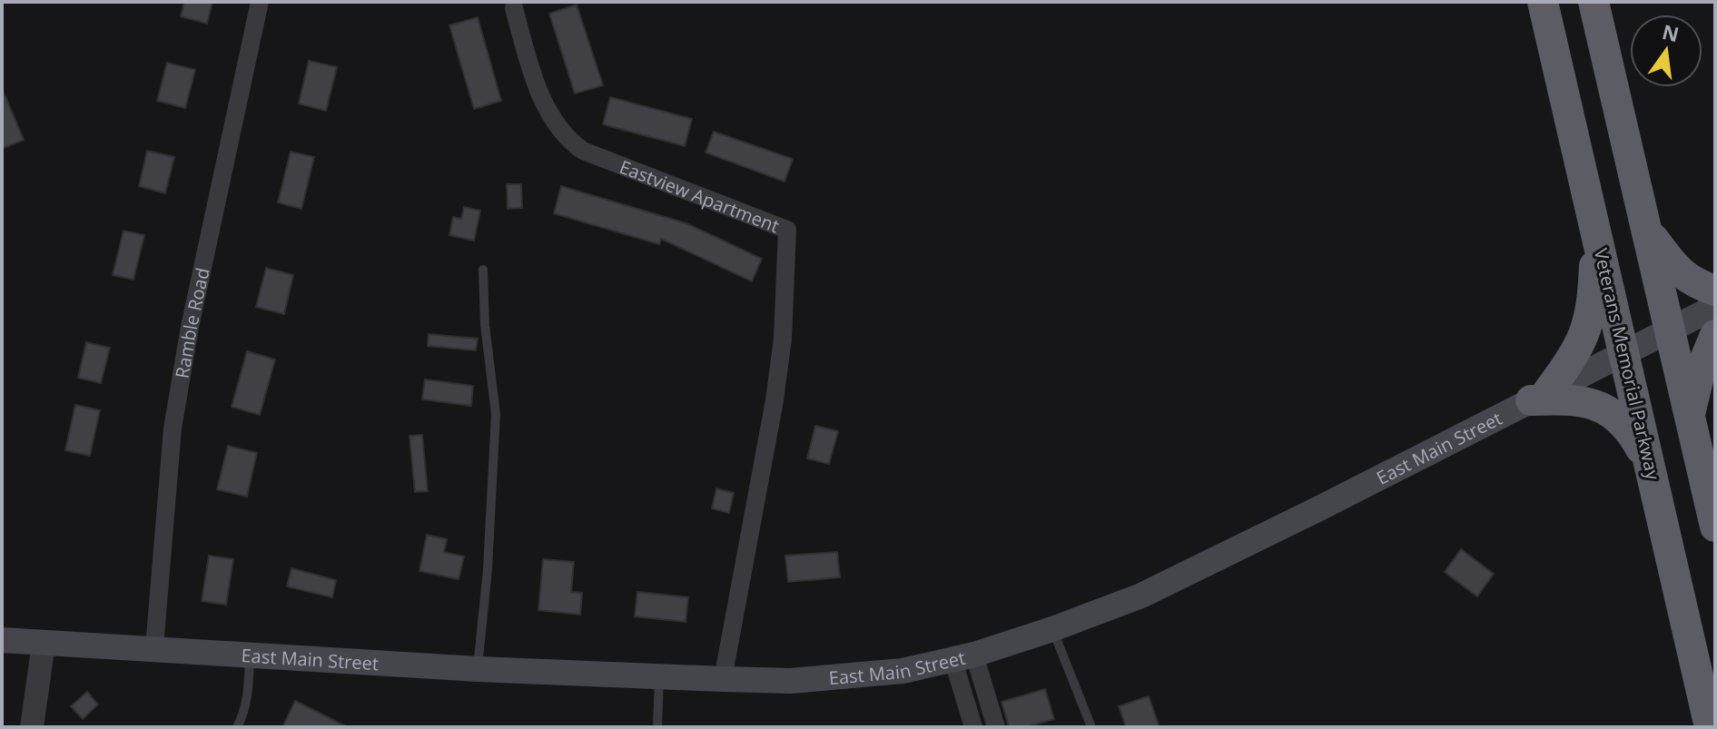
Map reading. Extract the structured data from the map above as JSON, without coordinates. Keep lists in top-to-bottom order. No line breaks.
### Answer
{"streets":{"highway":["Veterans Memorial Parkway"],"main road":["East Main Street"],"street":["Eastview Apartment","Ramble Road"]},"crossings":[["Eastview Apartment","East Main Street"],["Ramble Road","East Main Street"],["Veterans Memorial Parkway","East Main Street"]],"north":"top"}
